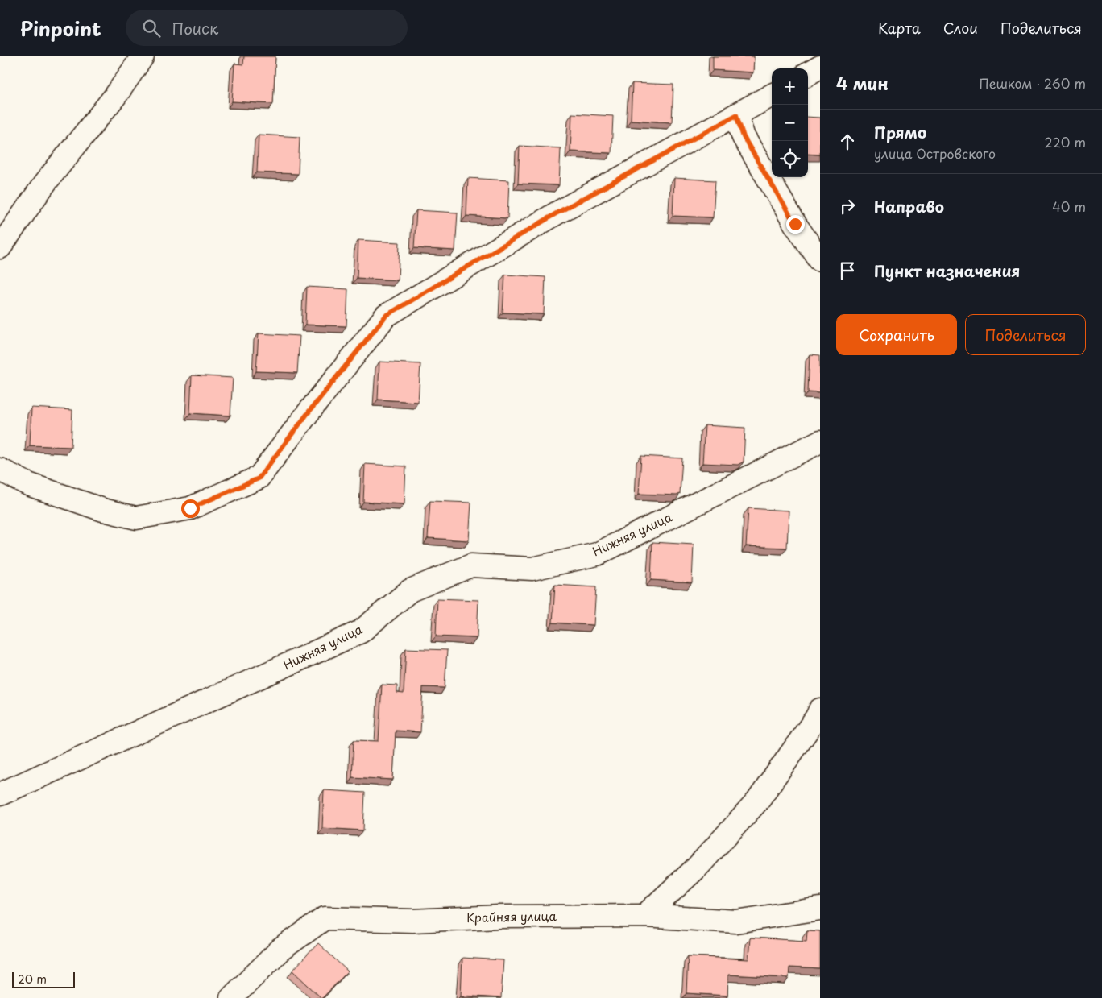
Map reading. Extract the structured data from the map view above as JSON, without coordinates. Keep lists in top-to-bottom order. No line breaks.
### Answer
{"streets":{"street":["Нижняя улица","Крайняя улица"]},"scale_bar":"20 m","page":{"header":"Pinpoint","search":"Поиск","nav":["Карта","Слои","Поделиться"],"heading":["4 мин","Пешком · 260 m"],"map_buttons":["+","−"],"list":[["Прямо","улица Островского","220 m"],["Направо","40 m"],"Пункт назначения"],"buttons":["Сохранить","Поделиться"],"scale":"20 m"}}
